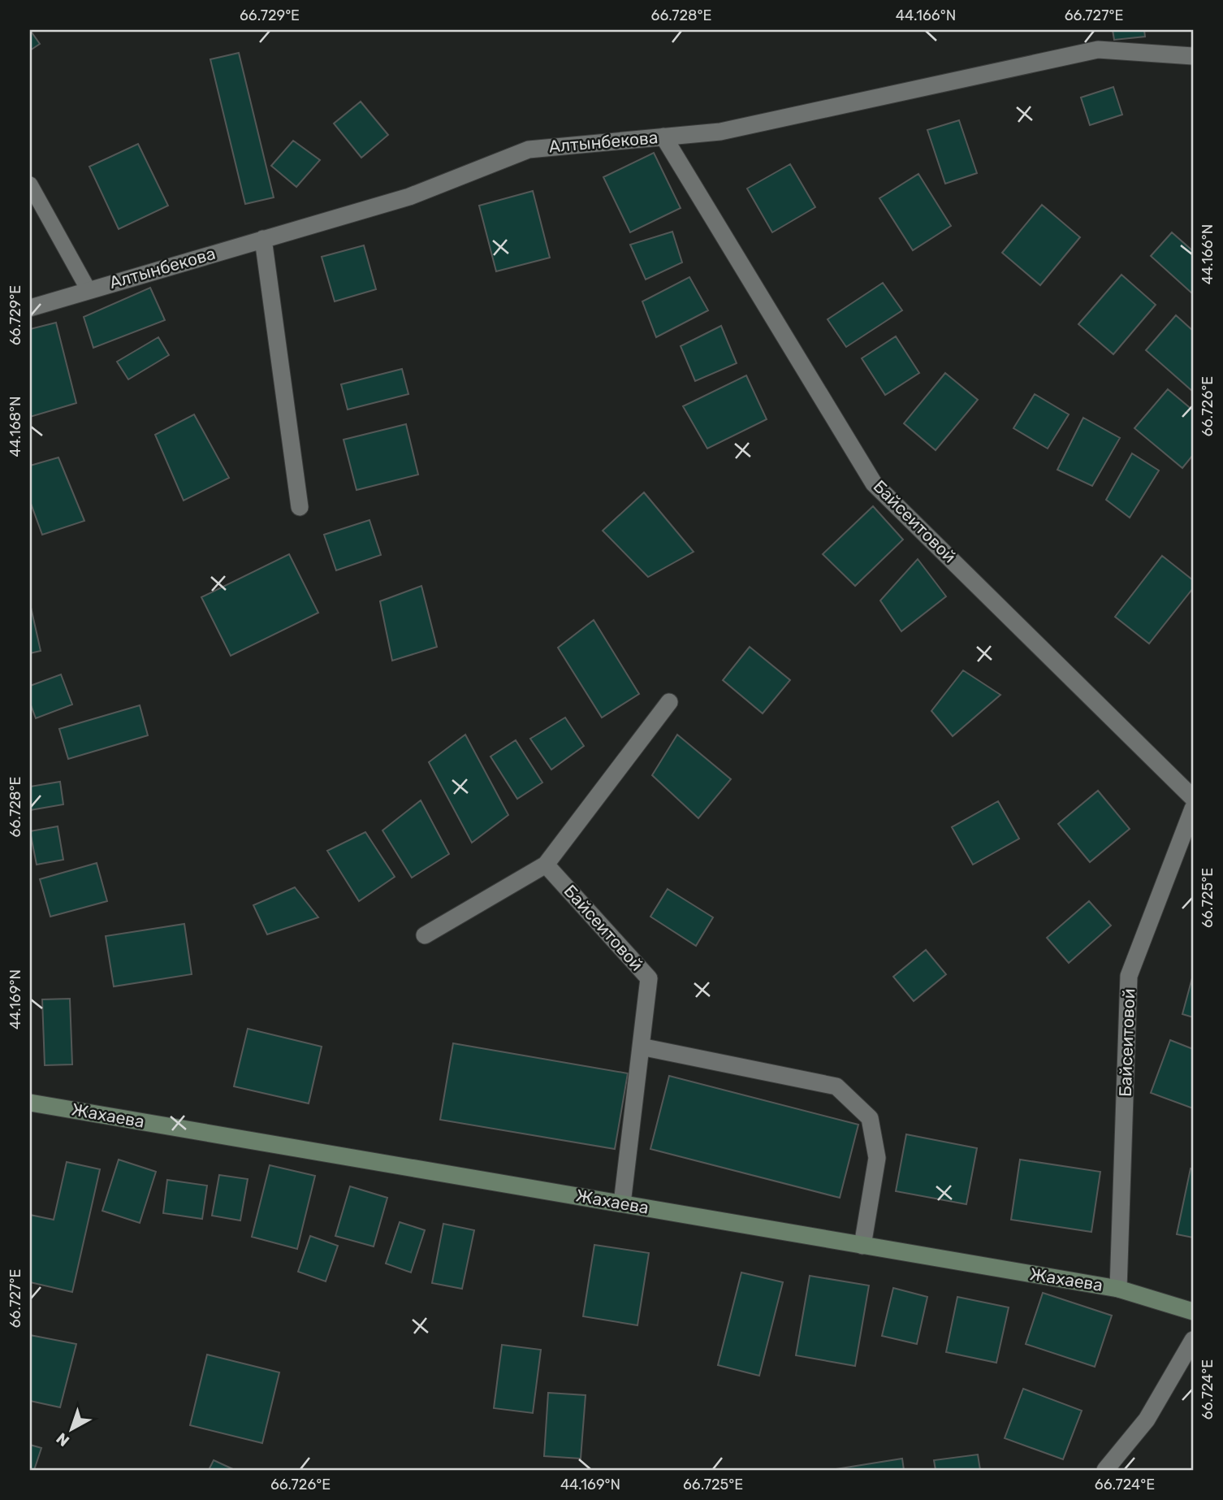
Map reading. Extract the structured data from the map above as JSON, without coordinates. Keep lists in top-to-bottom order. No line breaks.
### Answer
{"streets":{"street":["Алтынбекова","Байсеитовой","Жахаева"]},"crossings":[["Алтынбекова","Байсеитовой"],["Байсеитовой","Жахаева"]],"north":"bottom left","coordinates":["66.729°E","66.728°E","44.166°N","66.727°E","66.726°E","44.168°N","66.725°E","44.169°N","66.724°E"]}
